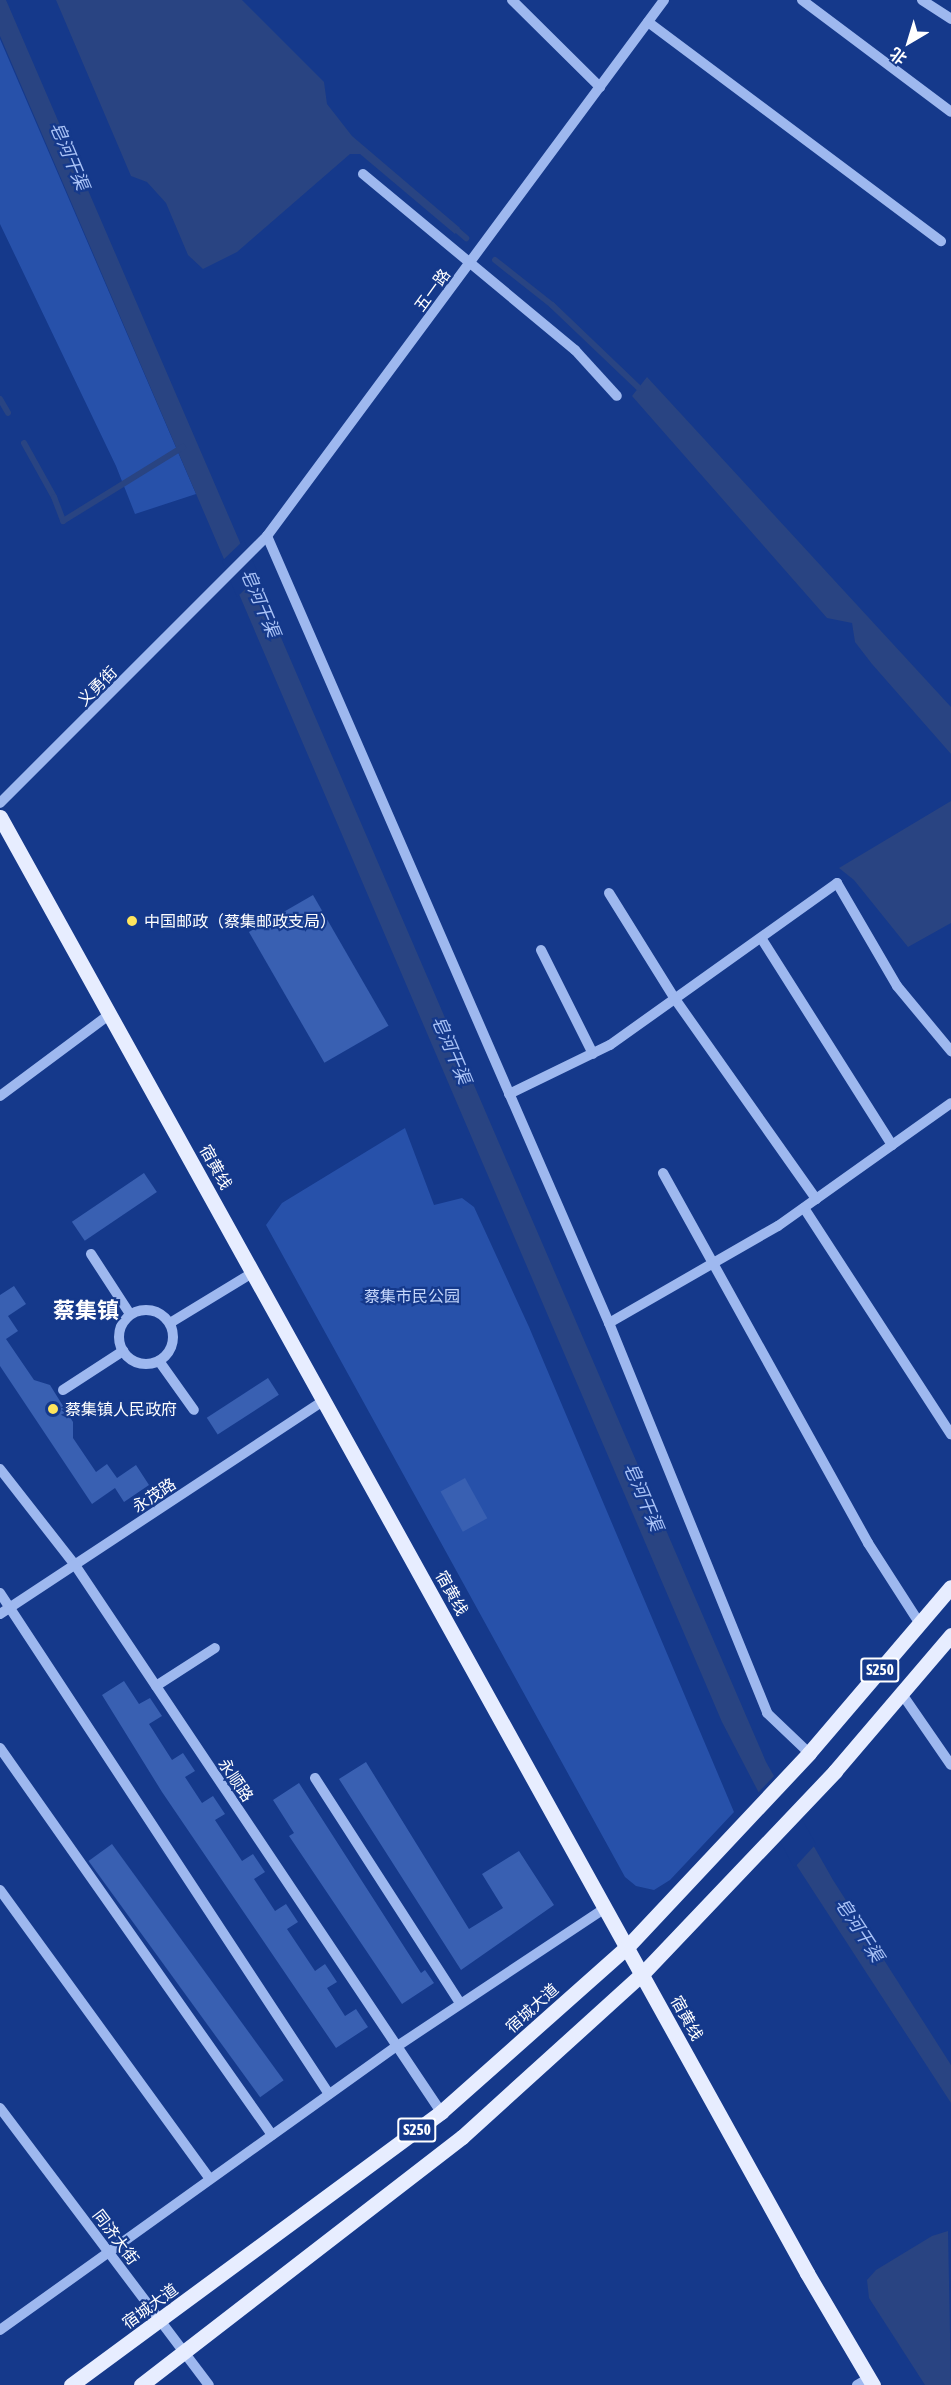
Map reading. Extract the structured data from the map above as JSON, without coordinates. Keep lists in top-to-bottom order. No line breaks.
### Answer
{"streets":{"main road":["宿黄线","S250","宿城大道"],"street":["五一路","义勇街","永茂路","永顺路","同济大街"]},"crossings":[["五一路","义勇街"],["宿黄线","永茂路"],["宿黄线","S250"],["宿黄线","宿城大道"],["永茂路","永顺路"],["S250","同济大街"],["永顺路","宿城大道"],["宿城大道","同济大街"]],"districts":["蔡集镇"],"water":["皂河干渠"],"parks":["蔡集市民公园"],"places":["中国邮政（蔡集邮政支局）","蔡集镇人民政府"],"north":"bottom left"}
